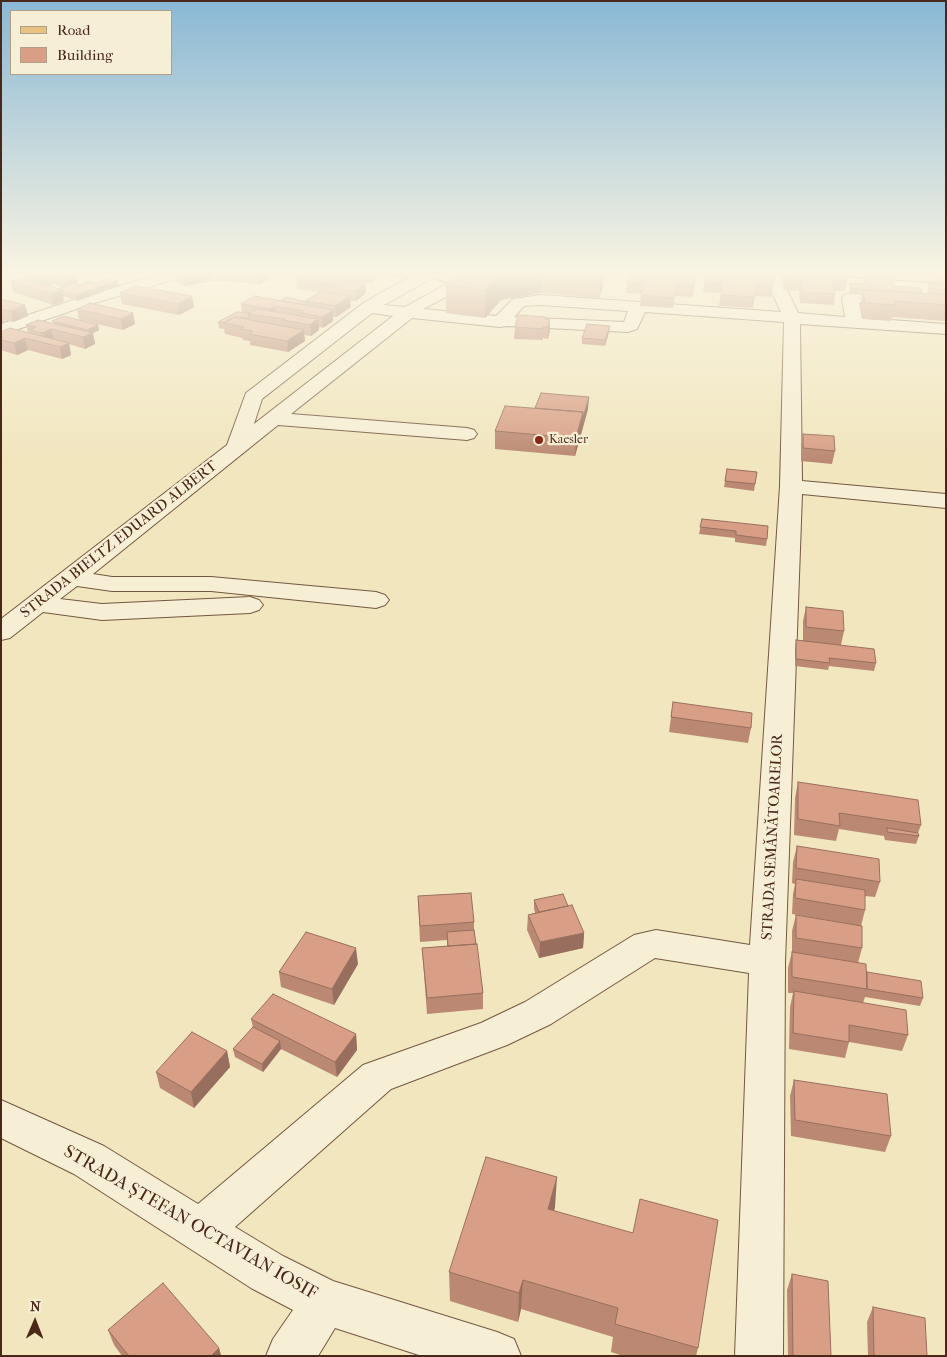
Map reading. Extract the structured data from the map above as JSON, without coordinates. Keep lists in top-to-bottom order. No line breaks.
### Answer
{"streets":{"street":["STRADA BIELTZ EDUARD ALBERT","STRADA SEMĂNĂTOARELOR","STRADA ȘTEFAN OCTAVIAN IOSIF"]},"places":["Kaesler"],"legend":["Road","Building"],"north":"top"}
